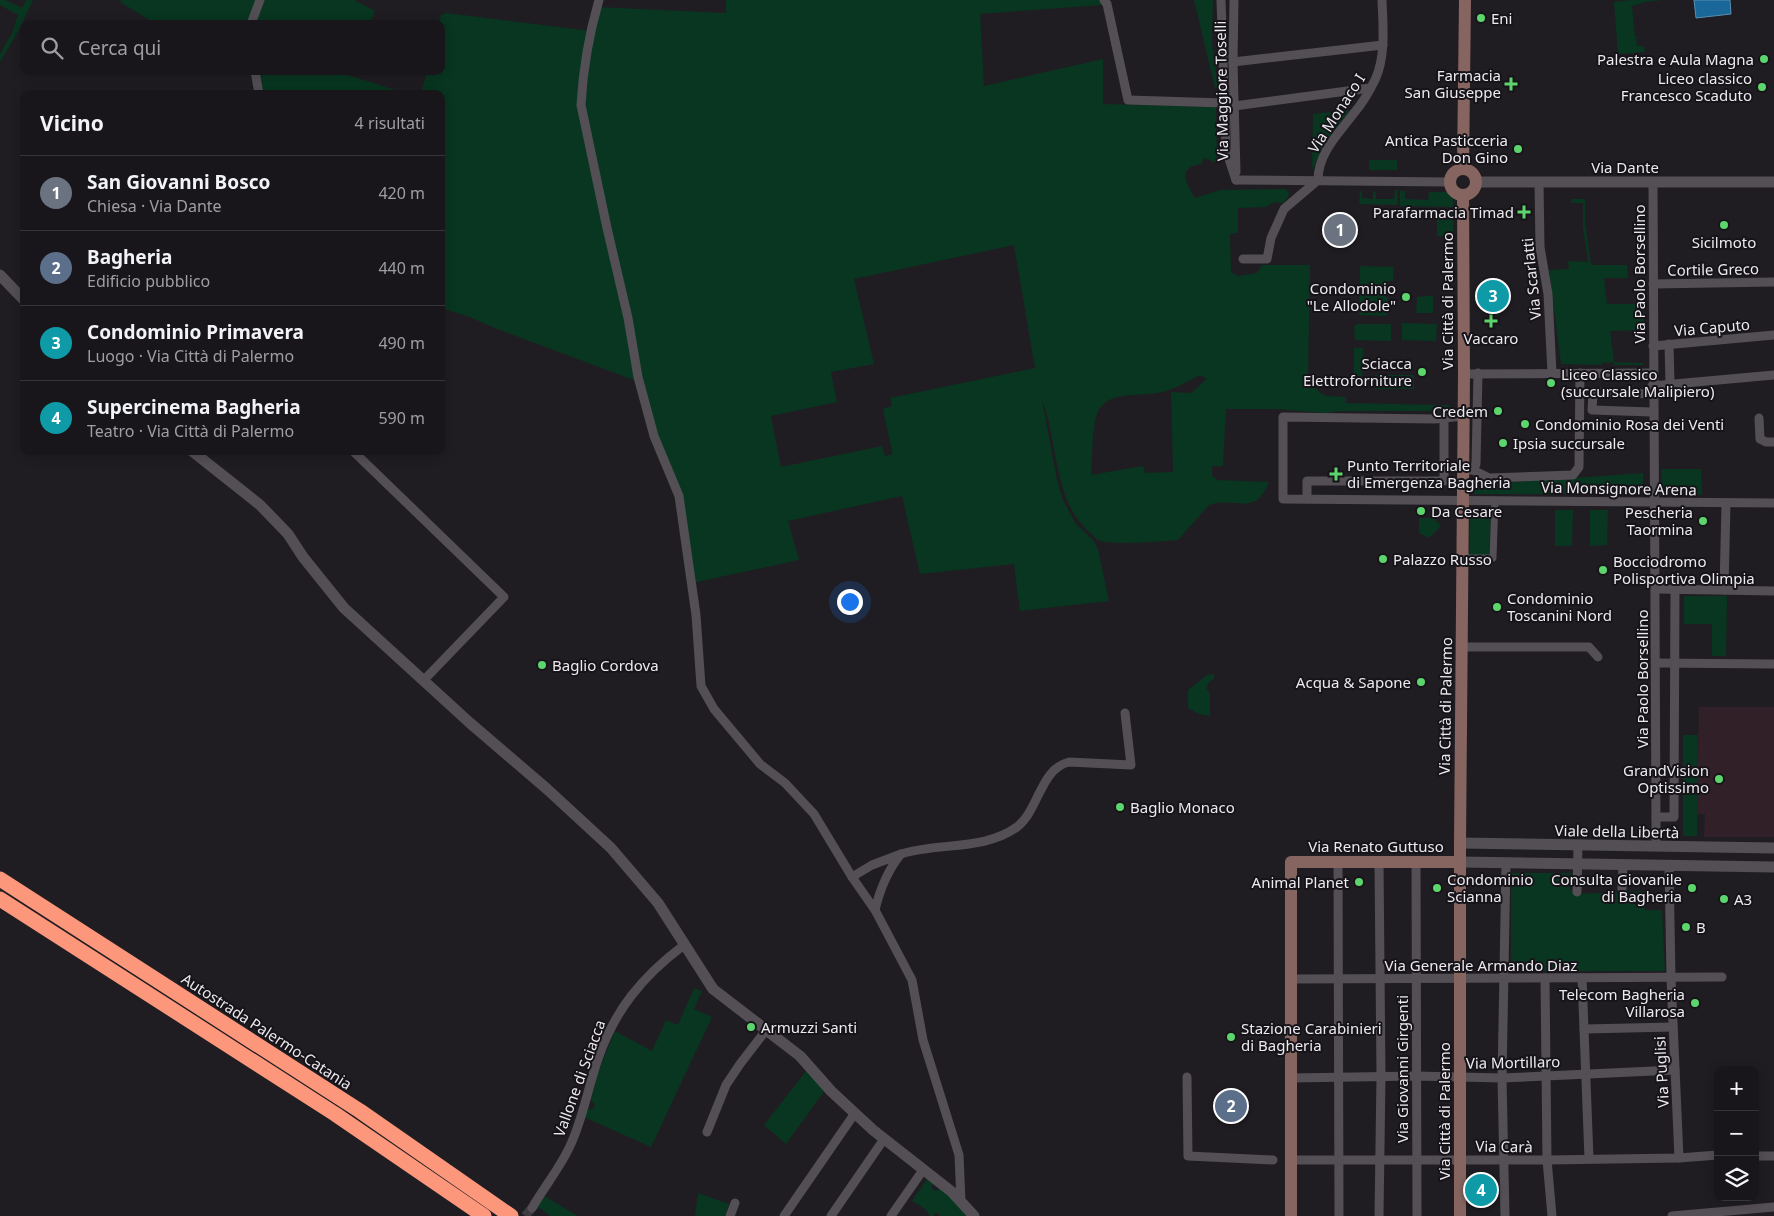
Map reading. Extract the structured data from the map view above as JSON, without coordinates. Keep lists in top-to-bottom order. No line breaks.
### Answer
{"streets":{"highway":["Autostrada Palermo-Catania"],"main road":["Via Città di Palermo","Via Renato Guttuso"],"street":["Via Maggiore Toselli","Via Monaco I","Via Dante","Cortile Greco","Via Paolo Borsellino","Via Scarlatti","Via Caputo","Via Monsignore Arena","Viale della Libertà","Via Generale Armando Diaz","Via Mortillaro","Via Giovanni Girgenti","Via Puglisi","Vallone di Sciacca","Via Carà"]},"crossings":[["Via Dante","Via Paolo Borsellino"],["Via Dante","Via Scarlatti"],["Via Dante","Via Città di Palermo"],["Cortile Greco","Via Paolo Borsellino"],["Via Paolo Borsellino","Via Caputo"],["Via Paolo Borsellino","Via Monsignore Arena"],["Via Paolo Borsellino","Viale della Libertà"],["Via Città di Palermo","Via Monsignore Arena"],["Via Città di Palermo","Viale della Libertà"],["Via Città di Palermo","Via Renato Guttuso"],["Via Città di Palermo","Via Generale Armando Diaz"],["Via Città di Palermo","Via Mortillaro"],["Via Città di Palermo","Via Carà"],["Via Renato Guttuso","Via Generale Armando Diaz"],["Via Renato Guttuso","Via Giovanni Girgenti"],["Via Generale Armando Diaz","Via Giovanni Girgenti"],["Via Generale Armando Diaz","Via Puglisi"],["Via Mortillaro","Via Giovanni Girgenti"],["Via Mortillaro","Via Puglisi"],["Via Giovanni Girgenti","Via Carà"],["Via Puglisi","Via Carà"]],"places":{"other":["Eni","Palestra e Aula Magna","Liceo classico Francesco Scaduto","Antica Pasticceria Don Gino","Sicilmoto","Condominio \"Le Allodole\"","Sciacca Elettroforniture","Liceo Classico (succursale Malipiero)","Credem","Condominio Rosa dei Venti","Ipsia succursale","Da Cesare","Pescheria Taormina","Palazzo Russo","Bocciodromo Polisportiva Olimpia","Condominio Toscanini Nord","Baglio Cordova","Acqua & Sapone","GrandVision Optissimo","Baglio Monaco","Animal Planet","Condominio Scianna","Consulta Giovanile di Bagheria","A3","B","Telecom Bagheria Villarosa","Armuzzi Santi","Stazione Carabinieri di Bagheria"],"health":["Farmacia San Giuseppe","Parafarmacia Timad","Vaccaro","Punto Territoriale di Emergenza Bagheria"]},"page":{"search":"Cerca qui","heading":["Vicino","4 risultati"],"list":[{"mark":"1","name":"San Giovanni Bosco","note":"Chiesa · Via Dante","value":"420 m"},{"mark":"2","name":"Bagheria","note":"Edificio pubblico","value":"440 m"},{"mark":"3","name":"Condominio Primavera","note":"Luogo · Via Città di Palermo","value":"490 m"},{"mark":"4","name":"Supercinema Bagheria","note":"Teatro · Via Città di Palermo","value":"590 m"}],"pins":["1","3","2","4"],"map_buttons":["+","−"]}}
